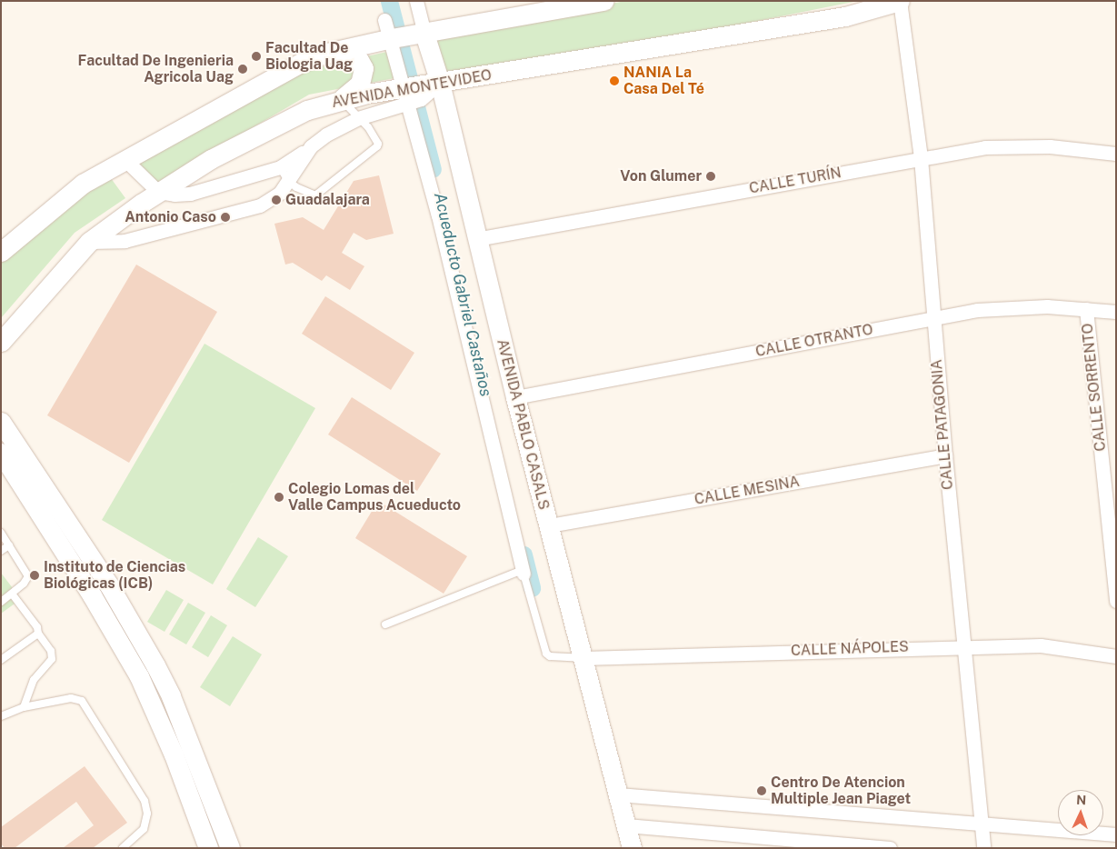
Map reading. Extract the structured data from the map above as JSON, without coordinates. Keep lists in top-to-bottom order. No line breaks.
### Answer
{"streets":{"street":["AVENIDA MONTEVIDEO","CALLE TURÍN","CALLE OTRANTO","CALLE SORRENTO","AVENIDA PABLO CASALS","CALLE PATAGONIA","CALLE MESINA","CALLE NÁPOLES"]},"crossings":[["AVENIDA MONTEVIDEO","AVENIDA PABLO CASALS"],["AVENIDA MONTEVIDEO","CALLE PATAGONIA"],["CALLE TURÍN","AVENIDA PABLO CASALS"],["CALLE TURÍN","CALLE PATAGONIA"],["CALLE OTRANTO","CALLE SORRENTO"],["CALLE OTRANTO","AVENIDA PABLO CASALS"],["CALLE OTRANTO","CALLE PATAGONIA"],["AVENIDA PABLO CASALS","CALLE MESINA"],["AVENIDA PABLO CASALS","CALLE NÁPOLES"],["CALLE PATAGONIA","CALLE MESINA"],["CALLE PATAGONIA","CALLE NÁPOLES"]],"water":["Acueducto Gabriel Castaños"],"places":["Facultad De Biologia Uag","Facultad De Ingenieria Agricola Uag","NANIA La Casa Del Té","Von Glumer","Guadalajara","Antonio Caso","Colegio Lomas del Valle Campus Acueducto","Instituto de Ciencias Biológicas (ICB)","Centro De Atencion Multiple Jean Piaget"],"north":"top"}
